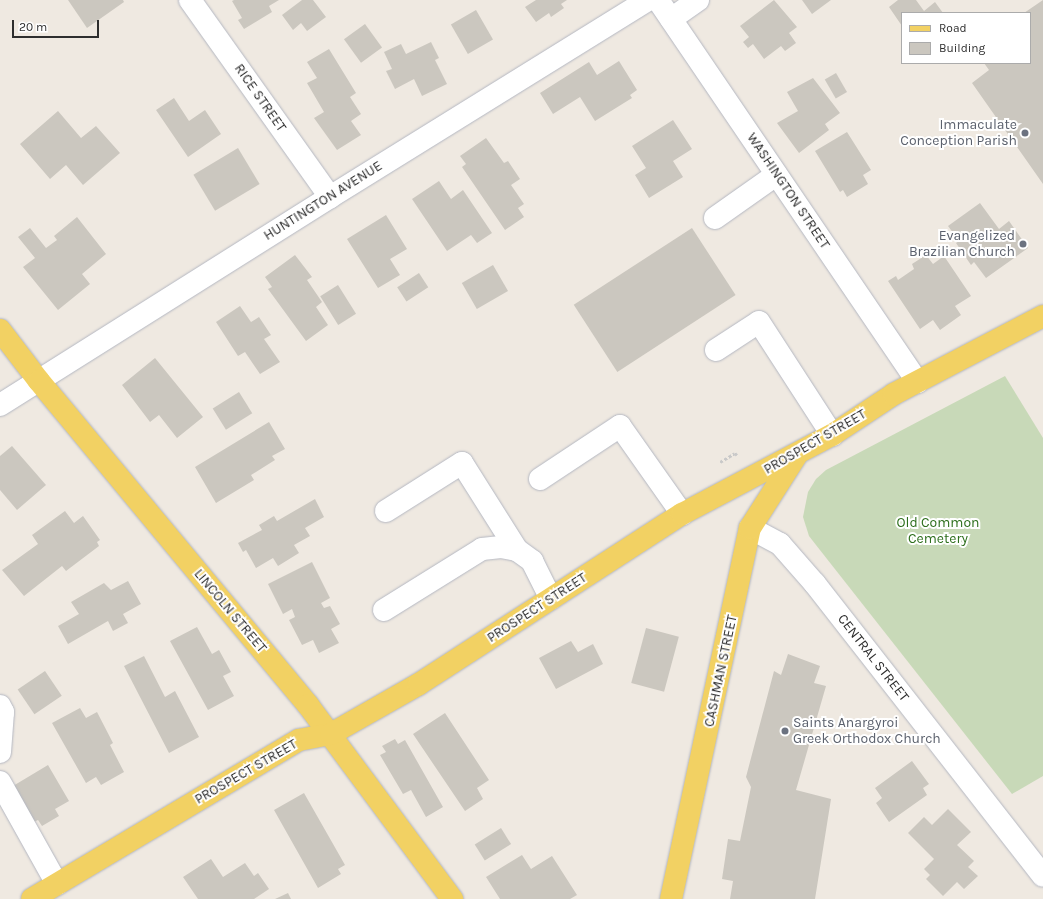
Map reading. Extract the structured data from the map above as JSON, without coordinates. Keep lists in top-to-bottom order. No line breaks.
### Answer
{"streets":{"main road":["PROSPECT STREET","LINCOLN STREET","CASHMAN STREET"],"street":["RICE STREET","WASHINGTON STREET","HUNTINGTON AVENUE","CENTRAL STREET"]},"crossings":[["RICE STREET","HUNTINGTON AVENUE"],["WASHINGTON STREET","PROSPECT STREET"],["HUNTINGTON AVENUE","LINCOLN STREET"],["PROSPECT STREET","LINCOLN STREET"],["PROSPECT STREET","CASHMAN STREET"],["CENTRAL STREET","CASHMAN STREET"]],"parks":["Old Common Cemetery"],"places":["Immaculate Conception Parish","Evangelized Brazilian Church","Saints Anargyroi Greek Orthodox Church"],"legend":["Road","Building"],"scale_bar":"20 m"}
